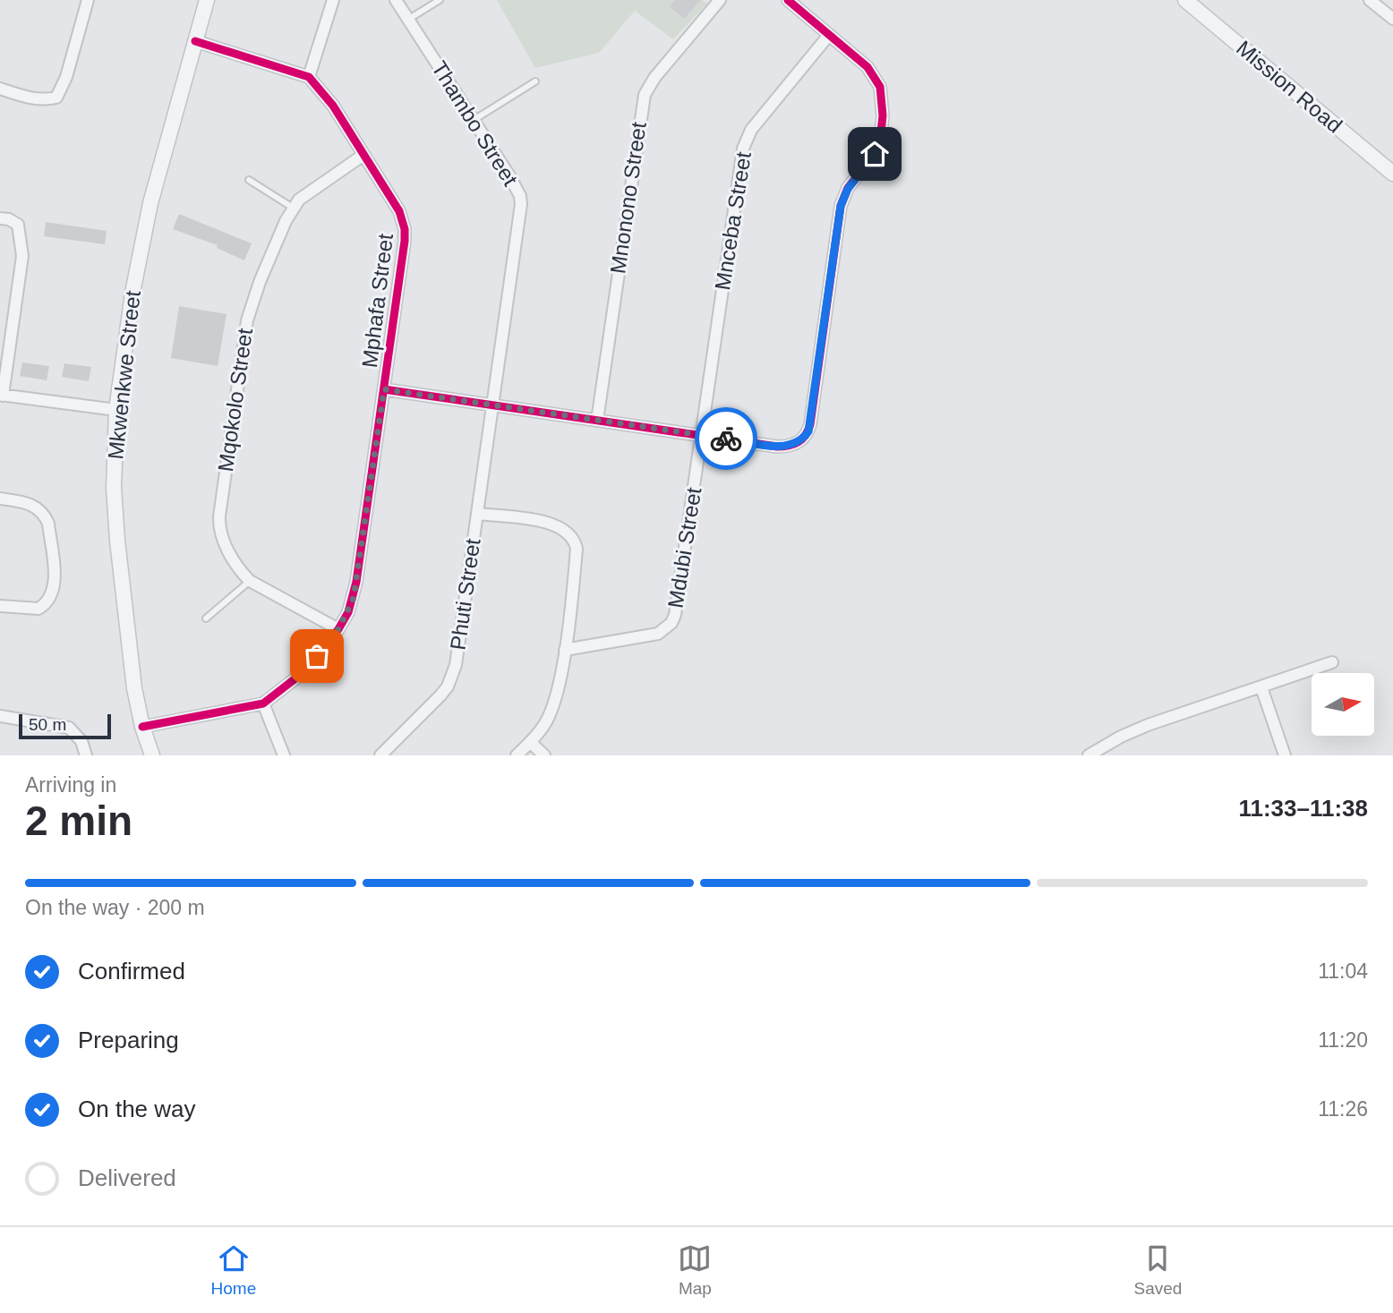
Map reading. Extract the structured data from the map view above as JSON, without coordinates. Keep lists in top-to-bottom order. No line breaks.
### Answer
{"streets":{"street":["Mission Road","Thambo Street","Mnonono Street","Mnceba Street","Mphafa Street","Mkwenkwe Street","Mqokolo Street","Mdubi Street","Phuti Street"]},"crossings":[["Thambo Street","Phuti Street"],["Mnceba Street","Mdubi Street"],["Mphafa Street","Mkwenkwe Street"],["Mphafa Street","Mqokolo Street"]],"scale_bar":"50 m","north":"right","page":{"scale":"50 m","heading":["2 min","Arriving in","11:33–11:38"],"bar":"On the way · 200 m","list":[["Confirmed","11:04"],["Preparing","11:20"],["On the way","11:26"],"Delivered"],"tabs":["Home","Map","Saved"]}}
